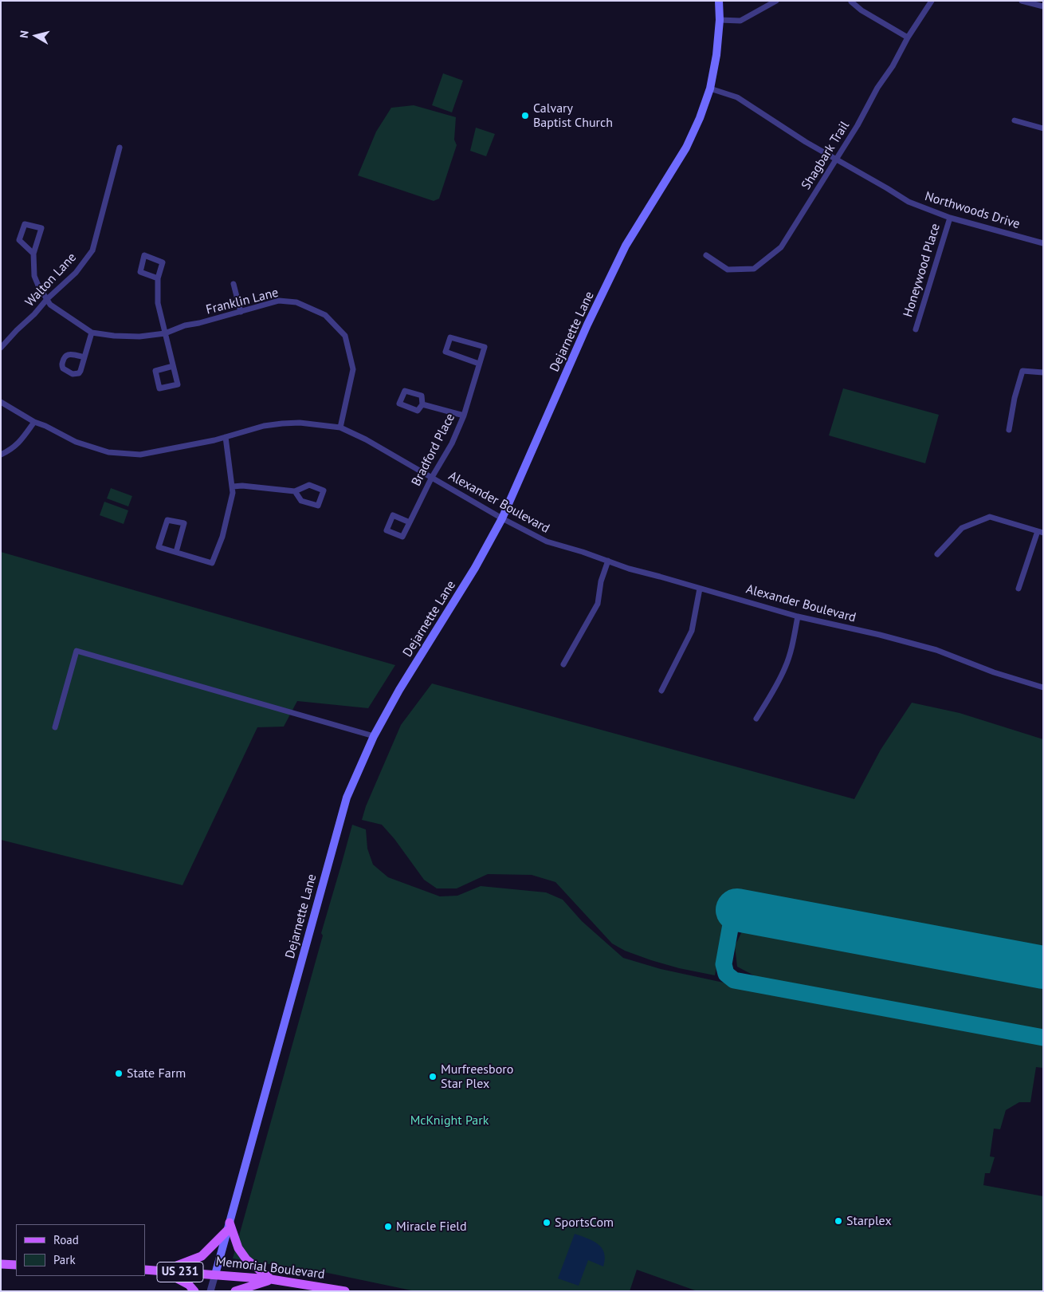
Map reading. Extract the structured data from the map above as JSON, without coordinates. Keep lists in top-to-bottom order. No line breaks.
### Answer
{"streets":{"main road":["Dejarnette Lane","Memorial Boulevard","US 231"],"street":["Shagbark Trail","Northwoods Drive","Honeywood Place","Walton Lane","Franklin Lane","Bradford Place","Alexander Boulevard"]},"crossings":[["Shagbark Trail","Northwoods Drive"],["Northwoods Drive","Honeywood Place"],["Northwoods Drive","Dejarnette Lane"],["Walton Lane","Franklin Lane"],["Franklin Lane","Alexander Boulevard"],["Dejarnette Lane","Alexander Boulevard"],["Dejarnette Lane","Memorial Boulevard"],["Bradford Place","Alexander Boulevard"]],"parks":["McKnight Park"],"places":["Calvary Baptist Church","State Farm","Murfreesboro Star Plex","Starplex","SportsCom","Miracle Field"],"legend":["Road","Park"],"north":"left"}
